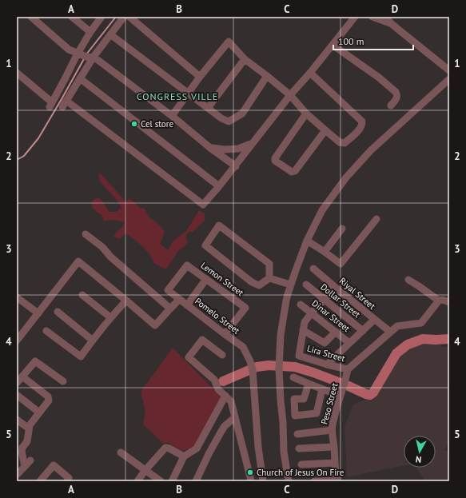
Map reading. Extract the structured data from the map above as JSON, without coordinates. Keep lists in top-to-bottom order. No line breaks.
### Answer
{"streets":{"street":["Lemon Street","Riyal Street","Dollar Street","Pomelo Street","Dinar Street","Lira Street","Peso Street"]},"crossings":[["Lemon Street","Pomelo Street"],["Lira Street","Peso Street"]],"districts":["CONGRESS VILLE"],"places":["Cel store","Church of Jesus On Fire"],"scale_bar":"100 m","north":"bottom","grid":{"columns":["A","B","C","D"],"rows":["1","2","3","4","5"]}}
